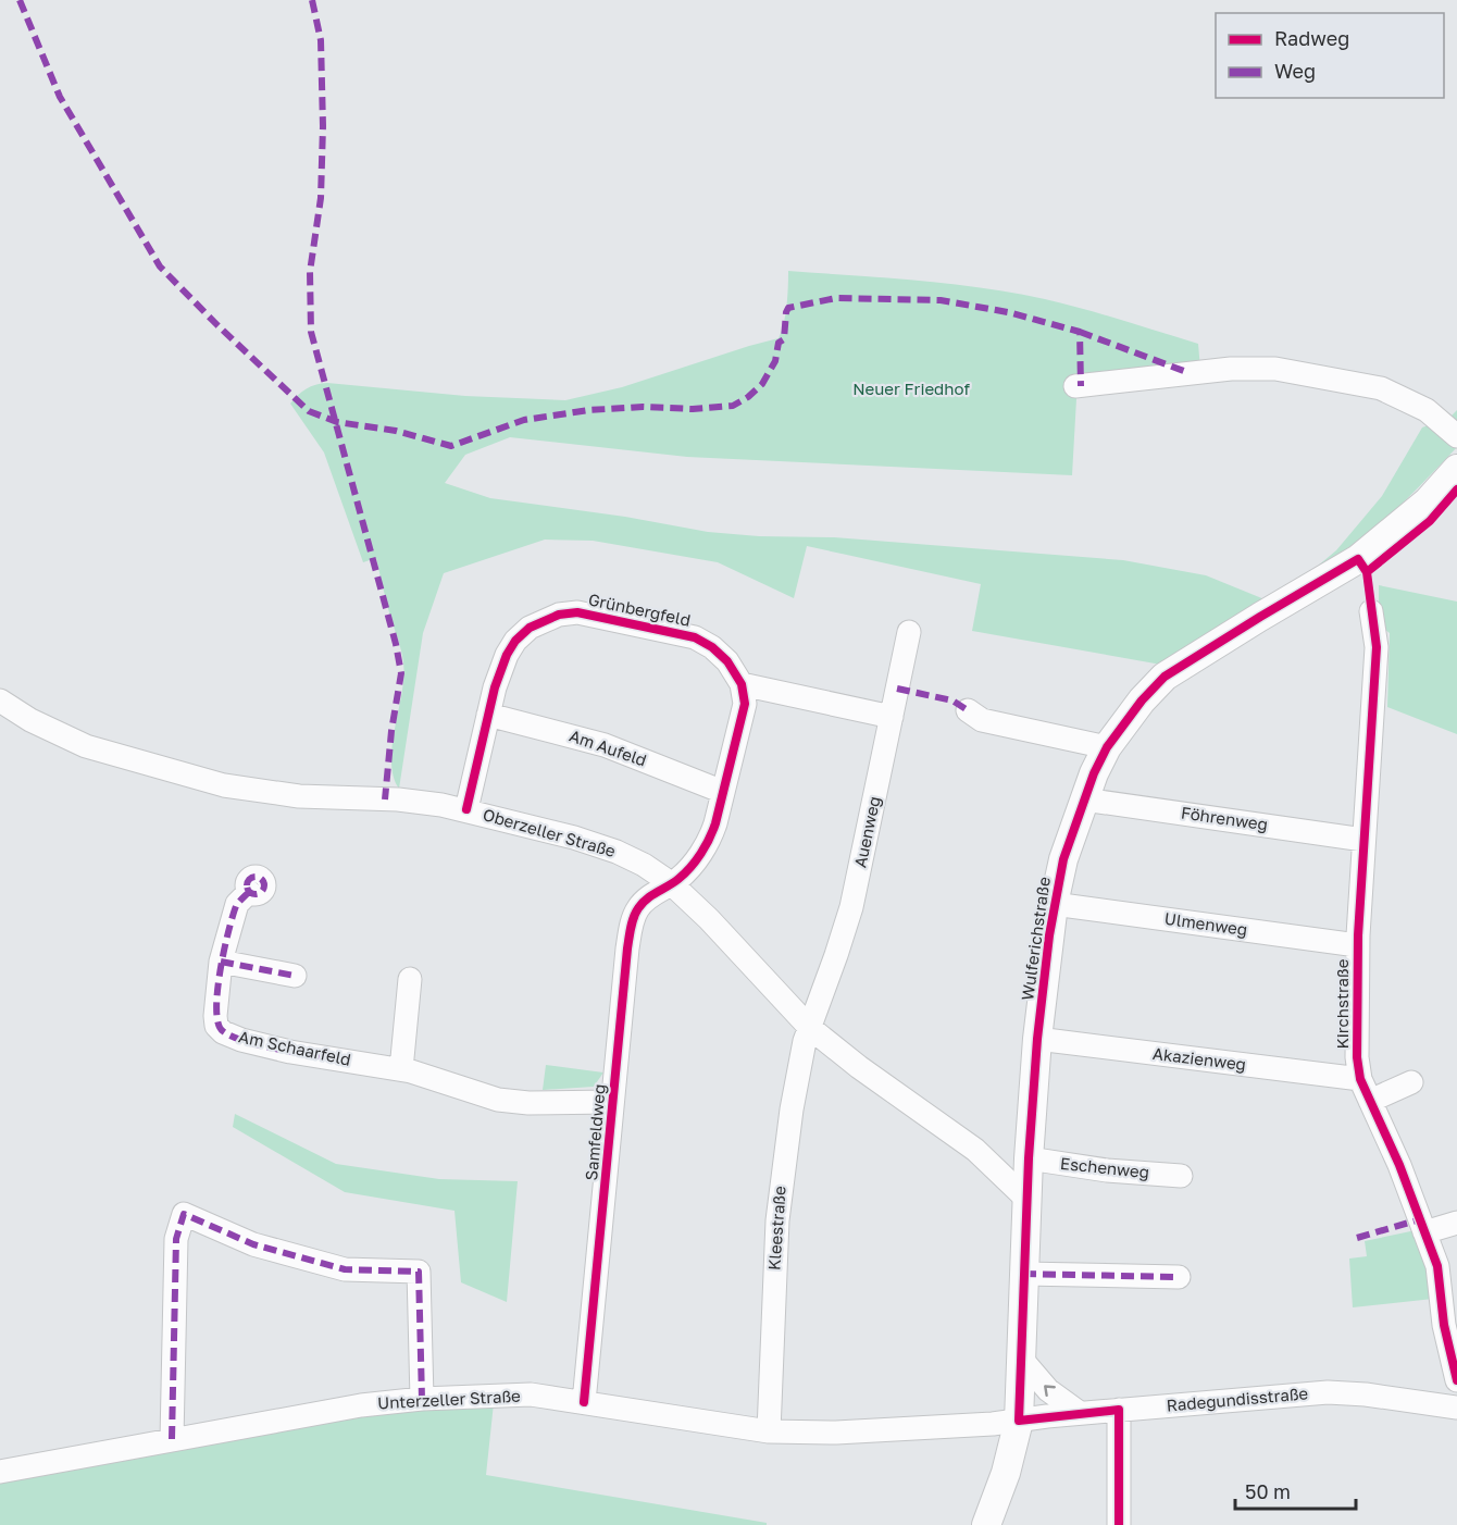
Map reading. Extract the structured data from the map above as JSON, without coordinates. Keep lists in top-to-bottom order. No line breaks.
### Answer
{"streets":{"main road":["Wulferichstraße"],"street":["Grünbergfeld","Am Aufeld","Föhrenweg","Auenweg","Oberzeller Straße","Ulmenweg","Kirchstraße","Am Schaarfeld","Akazienweg","Samfeldweg","Eschenweg","Kleestraße","Unterzeller Straße","Radegundisstraße"]},"crossings":[["Grünbergfeld","Am Aufeld"],["Grünbergfeld","Oberzeller Straße"],["Föhrenweg","Wulferichstraße"],["Föhrenweg","Kirchstraße"],["Auenweg","Oberzeller Straße"],["Auenweg","Kleestraße"],["Oberzeller Straße","Wulferichstraße"],["Oberzeller Straße","Samfeldweg"],["Oberzeller Straße","Kleestraße"],["Ulmenweg","Wulferichstraße"],["Ulmenweg","Kirchstraße"],["Wulferichstraße","Akazienweg"],["Wulferichstraße","Eschenweg"],["Wulferichstraße","Unterzeller Straße"],["Wulferichstraße","Radegundisstraße"],["Kirchstraße","Akazienweg"],["Am Schaarfeld","Samfeldweg"],["Samfeldweg","Unterzeller Straße"],["Kleestraße","Unterzeller Straße"],["Unterzeller Straße","Radegundisstraße"]],"parks":["Neuer Friedhof"],"legend":["Radweg","Weg"],"scale_bar":"50 m"}
